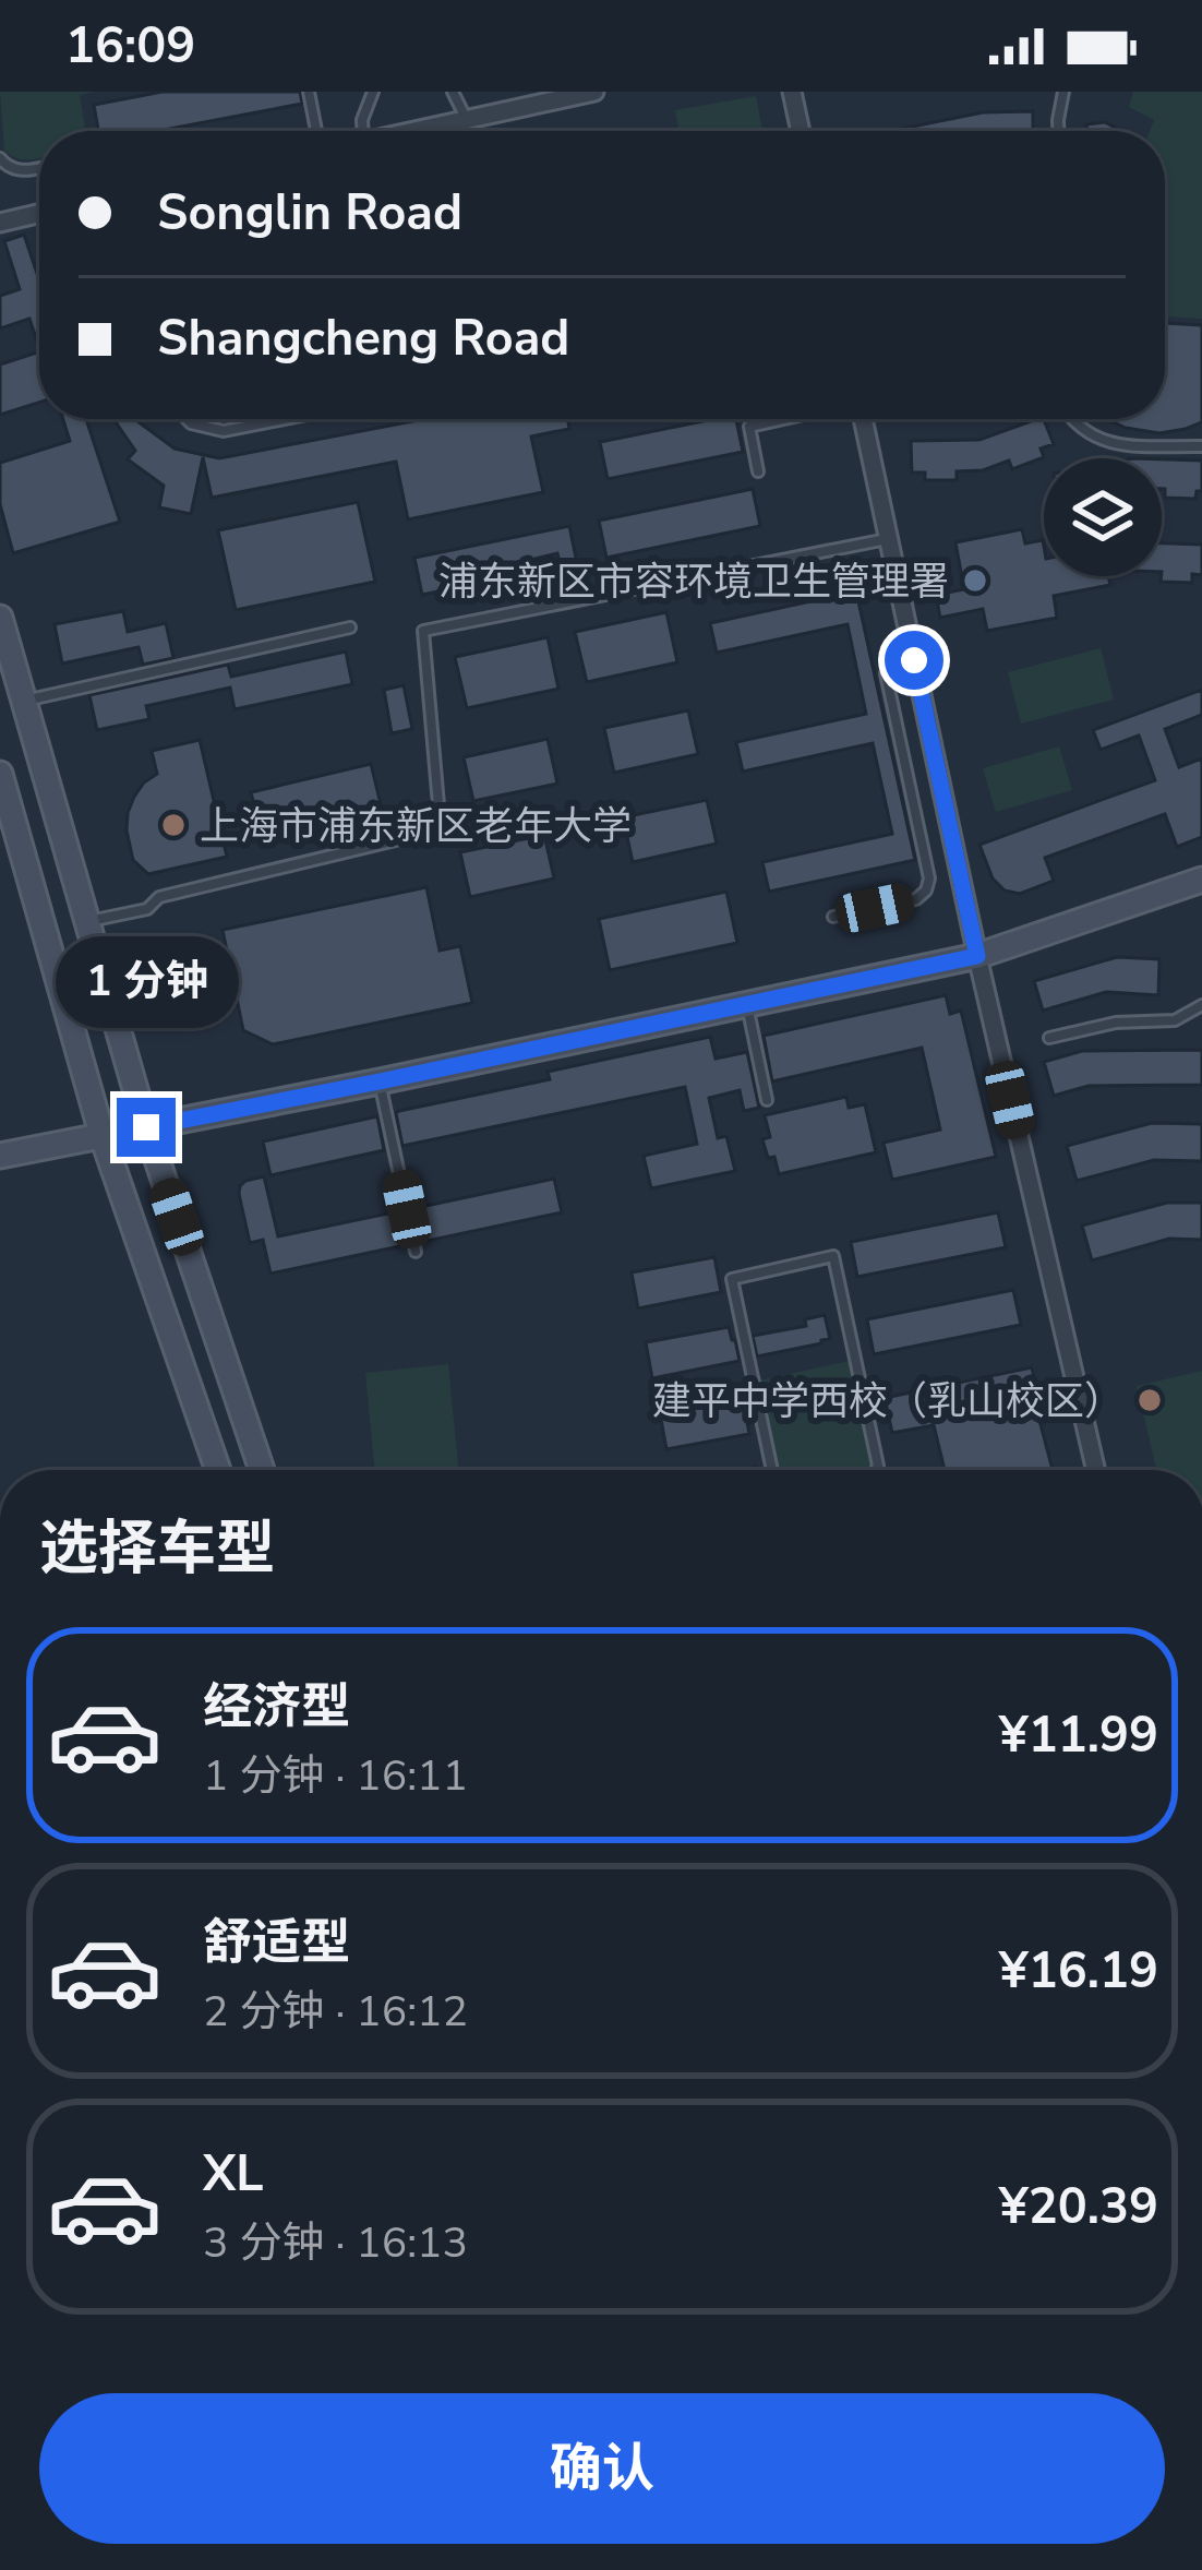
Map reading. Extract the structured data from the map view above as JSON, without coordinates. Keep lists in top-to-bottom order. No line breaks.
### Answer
{"places":["浦东新区市容环境卫生管理署","上海市浦东新区老年大学","建平中学西校（乳山校区）"],"page":{"status":"16:09","banner":["Songlin Road","Shangcheng Road"],"bubble":"1 分钟","heading":"选择车型","list":[{"name":"经济型","note":"1 分钟 · 16:11","value":"¥11.99"},{"name":"舒适型","note":"2 分钟 · 16:12","value":"¥16.19"},{"name":"XL","note":"3 分钟 · 16:13","value":"¥20.39"}],"buttons":"确认"}}
